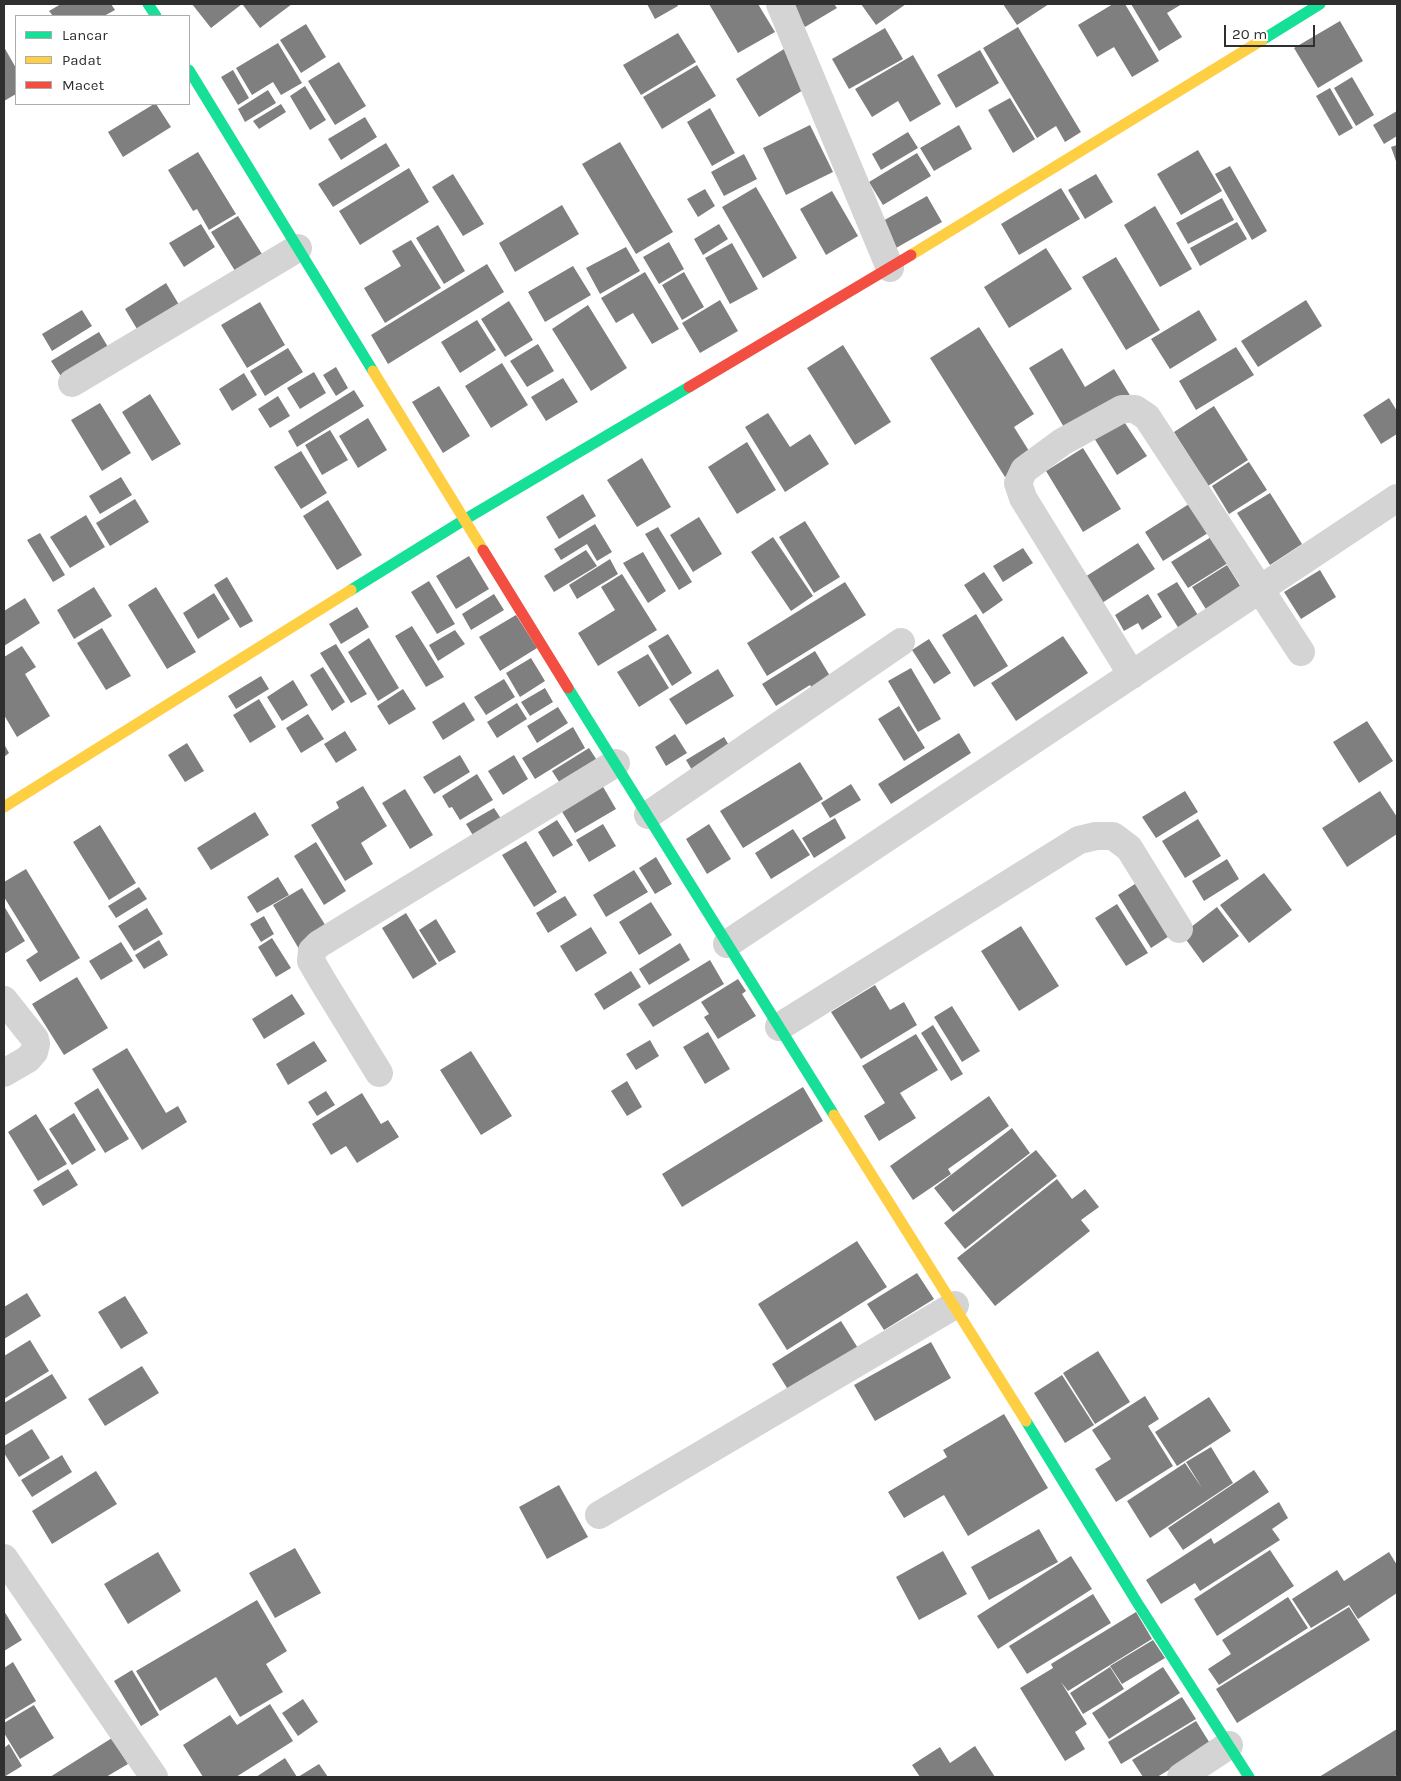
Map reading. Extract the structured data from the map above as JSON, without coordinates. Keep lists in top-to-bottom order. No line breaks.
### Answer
{"legend":["Lancar","Padat","Macet"],"scale_bar":"20 m"}
